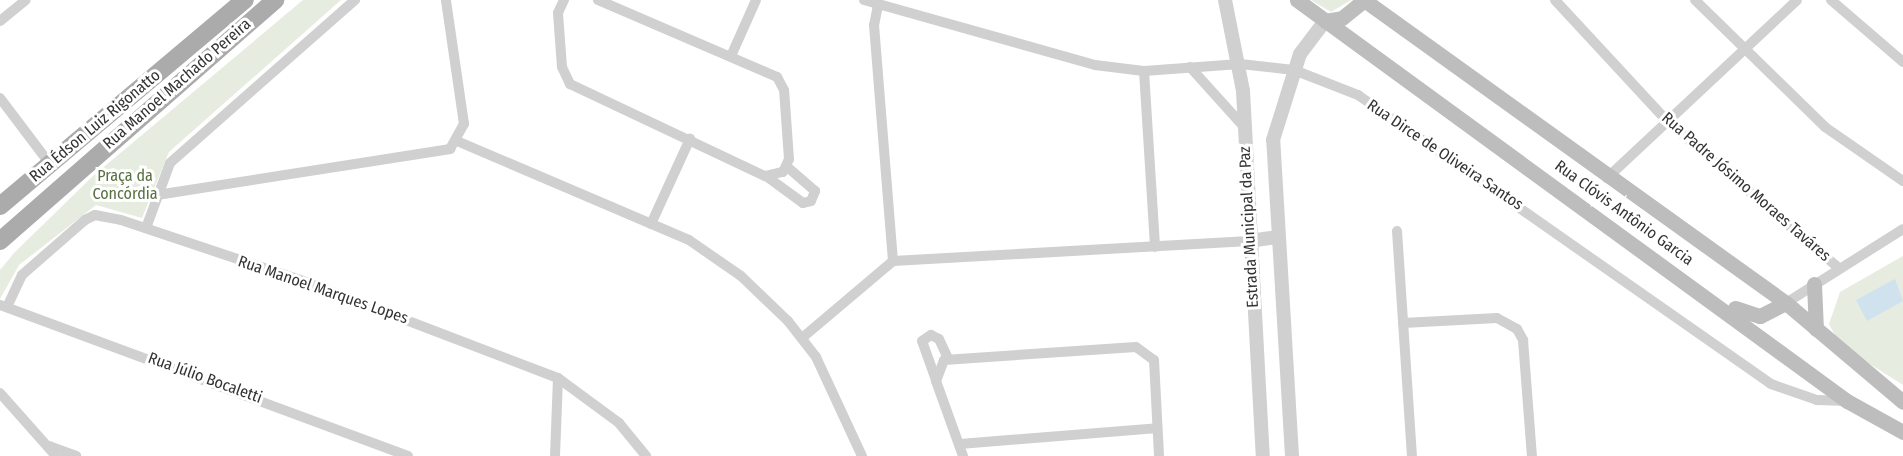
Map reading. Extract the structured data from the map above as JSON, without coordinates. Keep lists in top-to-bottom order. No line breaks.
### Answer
{"streets":{"main road":["Rua Manoel Machado Pereira","Rua Édson Luiz Rigonatto","Rua Clóvis Antônio Garcia"],"street":["Rua Dirce de Oliveira Santos","Rua Padre Jósimo Moraes Taváres","Estrada Municipal da Paz","Rua Manoel Marques Lopes","Rua Júlio Bocaletti"]},"crossings":[["Rua Dirce de Oliveira Santos","Rua Clóvis Antônio Garcia"],["Rua Dirce de Oliveira Santos","Estrada Municipal da Paz"],["Rua Clóvis Antônio Garcia","Estrada Municipal da Paz"],["Rua Manoel Marques Lopes","Rua Júlio Bocaletti"]],"parks":["Praça da Concórdia"]}
